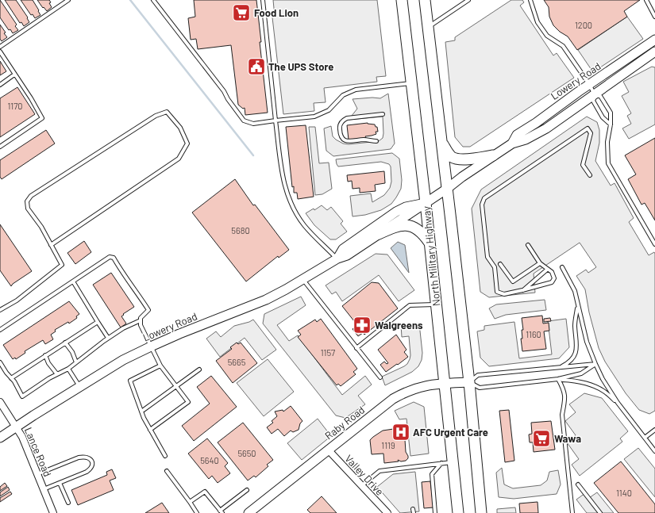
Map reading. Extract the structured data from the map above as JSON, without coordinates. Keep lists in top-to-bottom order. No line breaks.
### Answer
{"streets":{"main road":["North Military Highway"],"street":["Lowery Road","Raby Road","Lance Road","Valley Drive"]},"crossings":[["Lowery Road","North Military Highway"],["Lowery Road","Lance Road"],["North Military Highway","Raby Road"],["Raby Road","Valley Drive"]],"places":{"supermarket":["Food Lion","Wawa"],"public building":["The UPS Store"],"pharmacy":["Walgreens"],"hospital":["AFC Urgent Care"]},"house_numbers":["1200","1170","5680","1160","1157","5665","1119","5650","5640","1140"]}
